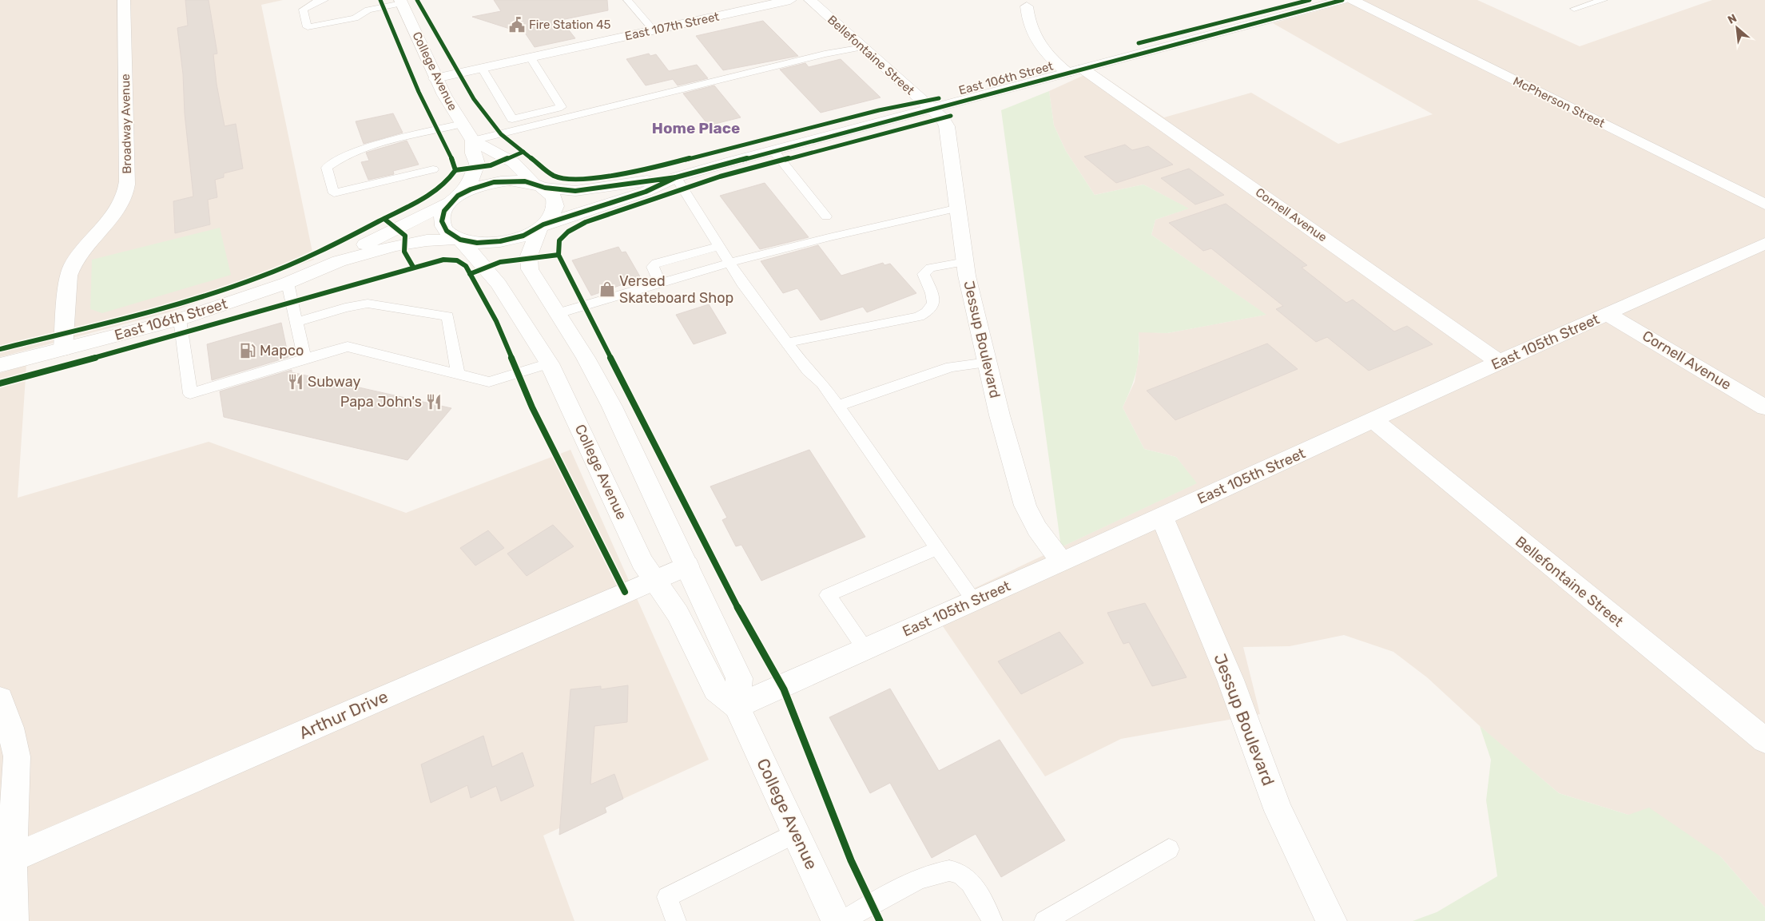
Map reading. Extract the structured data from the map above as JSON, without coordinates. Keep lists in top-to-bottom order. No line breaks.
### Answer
{"streets":{"street":["East 107th Street","Bellefontaine Street","College Avenue","East 106th Street","McPherson Street","Broadway Avenue","Cornell Avenue","Jessup Boulevard","East 105th Street","Arthur Drive"]},"crossings":[["East 107th Street","College Avenue"],["Bellefontaine Street","East 106th Street"],["Bellefontaine Street","Jessup Boulevard"],["Bellefontaine Street","East 105th Street"],["College Avenue","East 106th Street"],["College Avenue","East 105th Street"],["College Avenue","Arthur Drive"],["East 106th Street","Broadway Avenue"],["East 106th Street","Cornell Avenue"],["East 106th Street","Jessup Boulevard"],["Cornell Avenue","East 105th Street"],["Jessup Boulevard","East 105th Street"]],"districts":["Home Place"],"places":{"public building":["Fire Station 45"],"shop":["Versed Skateboard Shop"],"fuel station":["Mapco"],"restaurant":["Subway","Papa John's"]},"north":"top left"}
